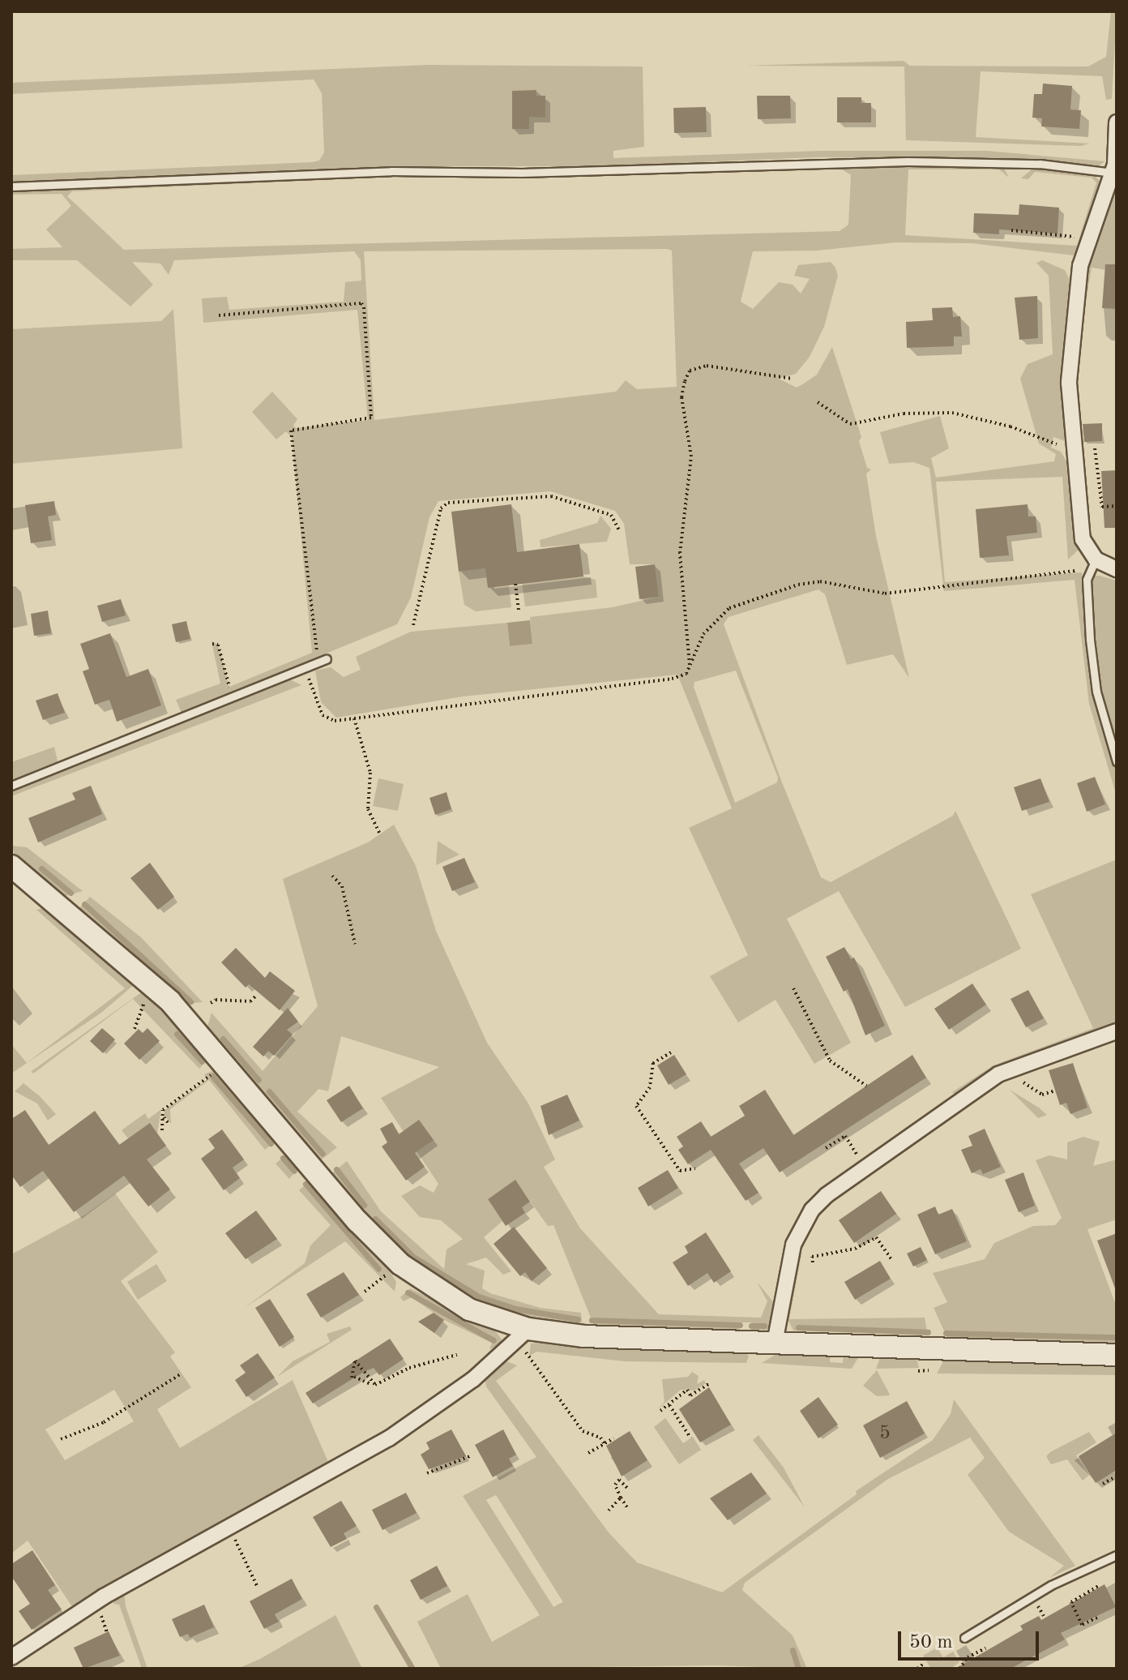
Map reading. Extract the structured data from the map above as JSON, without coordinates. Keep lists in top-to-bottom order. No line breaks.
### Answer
{"house_numbers":["5"],"scale_bar":"50 m"}
